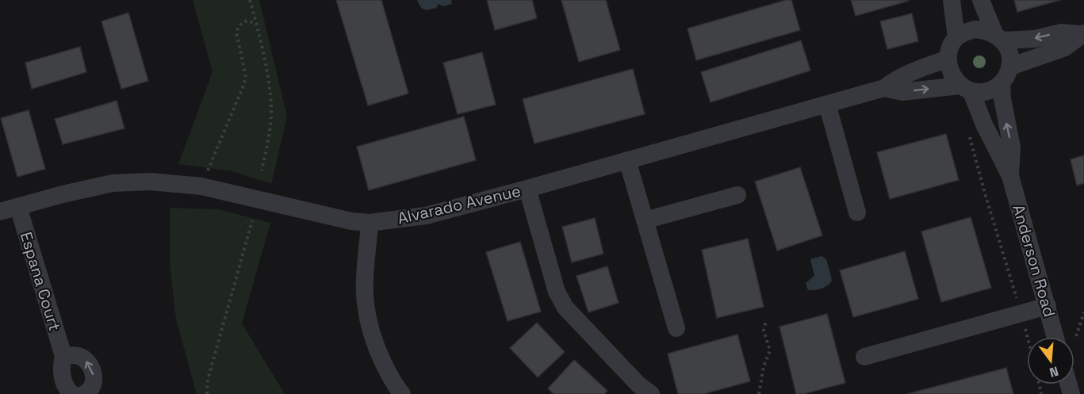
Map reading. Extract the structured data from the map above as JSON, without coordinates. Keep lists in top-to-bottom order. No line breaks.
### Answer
{"streets":{"street":["Alvarado Avenue","Anderson Road","Espana Court"]},"crossings":[["Alvarado Avenue","Anderson Road"],["Alvarado Avenue","Espana Court"]],"north":"bottom"}
